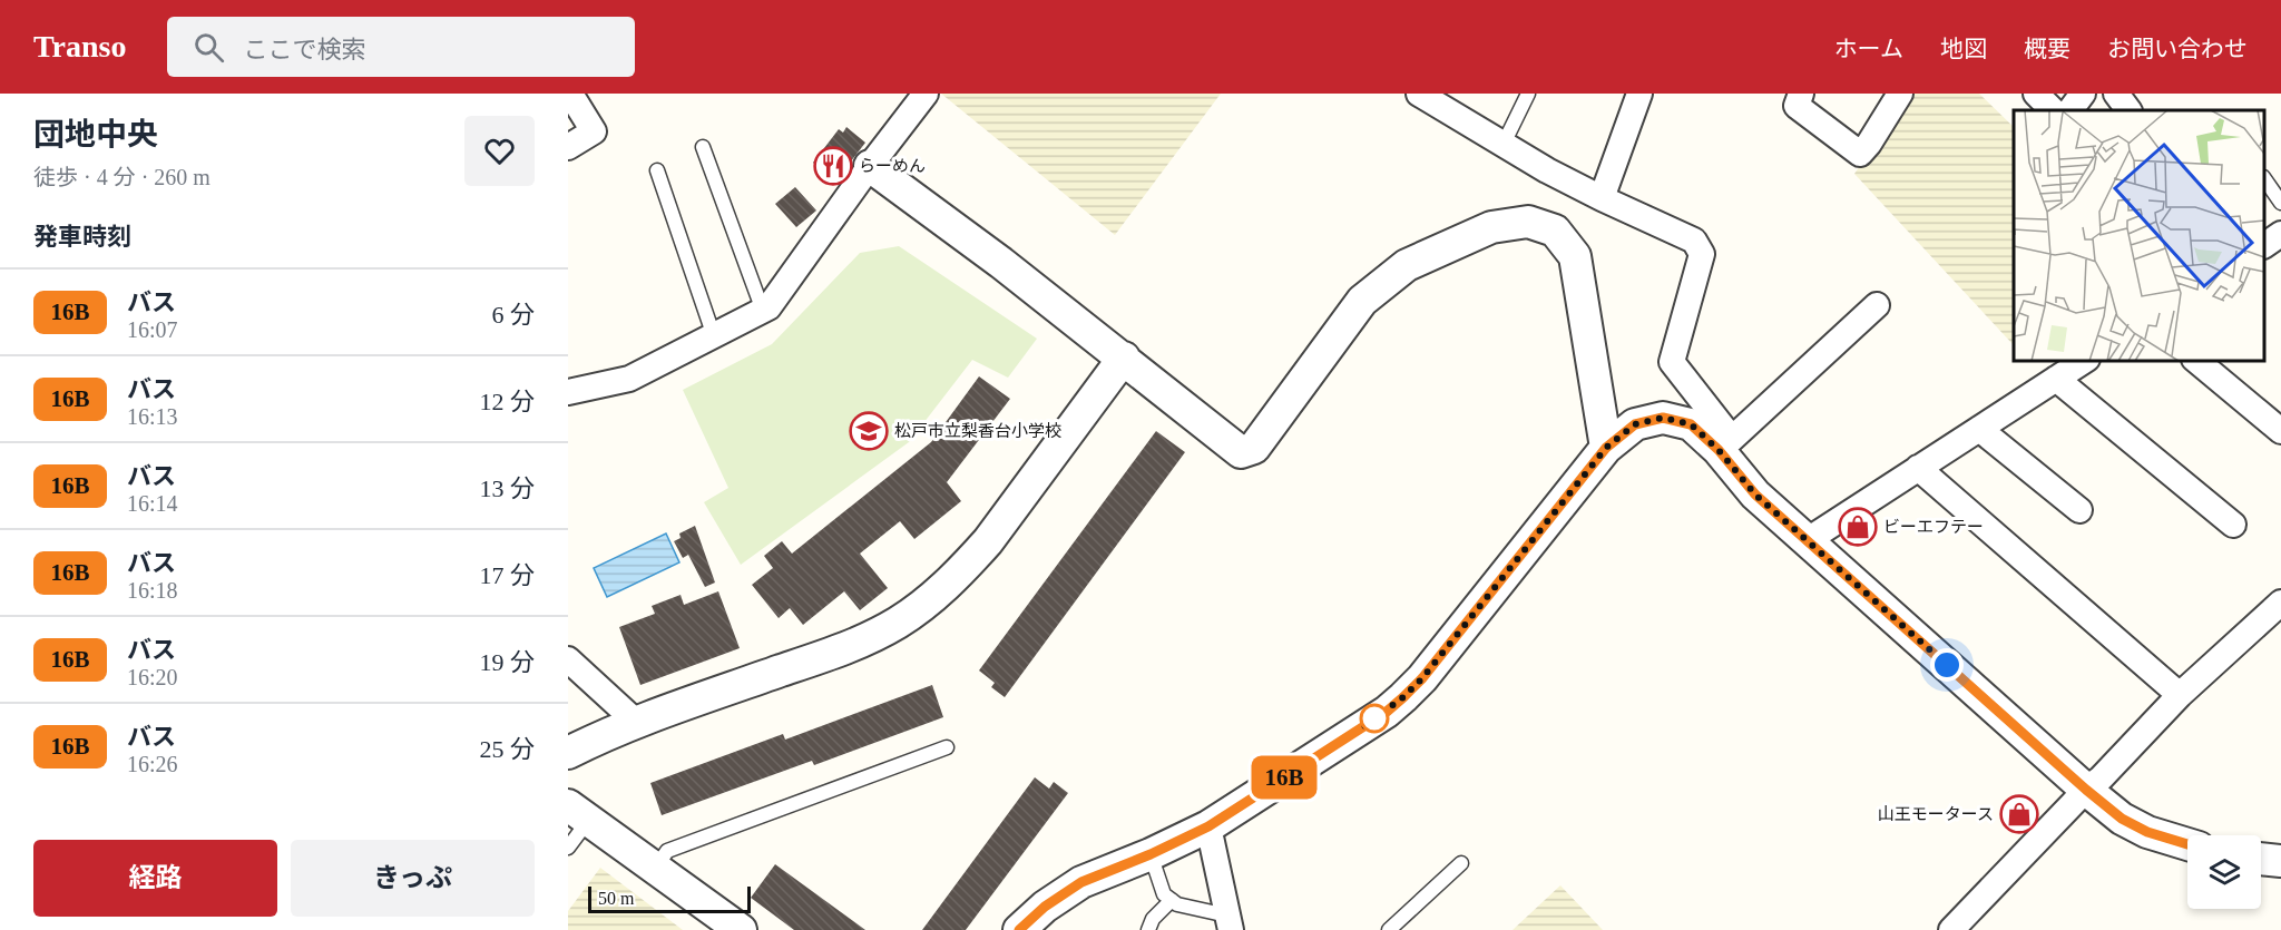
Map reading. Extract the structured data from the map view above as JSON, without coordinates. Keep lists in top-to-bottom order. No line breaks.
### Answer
{"places":{"restaurant":["らーめん"],"school or university":["松戸市立梨香台小学校"],"shop":["ビーエフテー","山王モータース"]},"lines":["bus line 16B"],"scale_bar":"50 m","page":{"header":"Transo","search":"ここで検索","nav":["ホーム","地図","概要","お問い合わせ"],"heading":[["団地中央","徒歩 · 4 分 · 260 m"],"発車時刻"],"on_map":"16B","list":[{"mark":"16B","name":"バス","note":"16:07","value":"6 分"},{"mark":"16B","name":"バス","note":"16:13","value":"12 分"},{"mark":"16B","name":"バス","note":"16:14","value":"13 分"},{"mark":"16B","name":"バス","note":"16:18","value":"17 分"},{"mark":"16B","name":"バス","note":"16:20","value":"19 分"},{"mark":"16B","name":"バス","note":"16:26","value":"25 分"}],"buttons":["経路","きっぷ"],"scale":"50 m"}}
